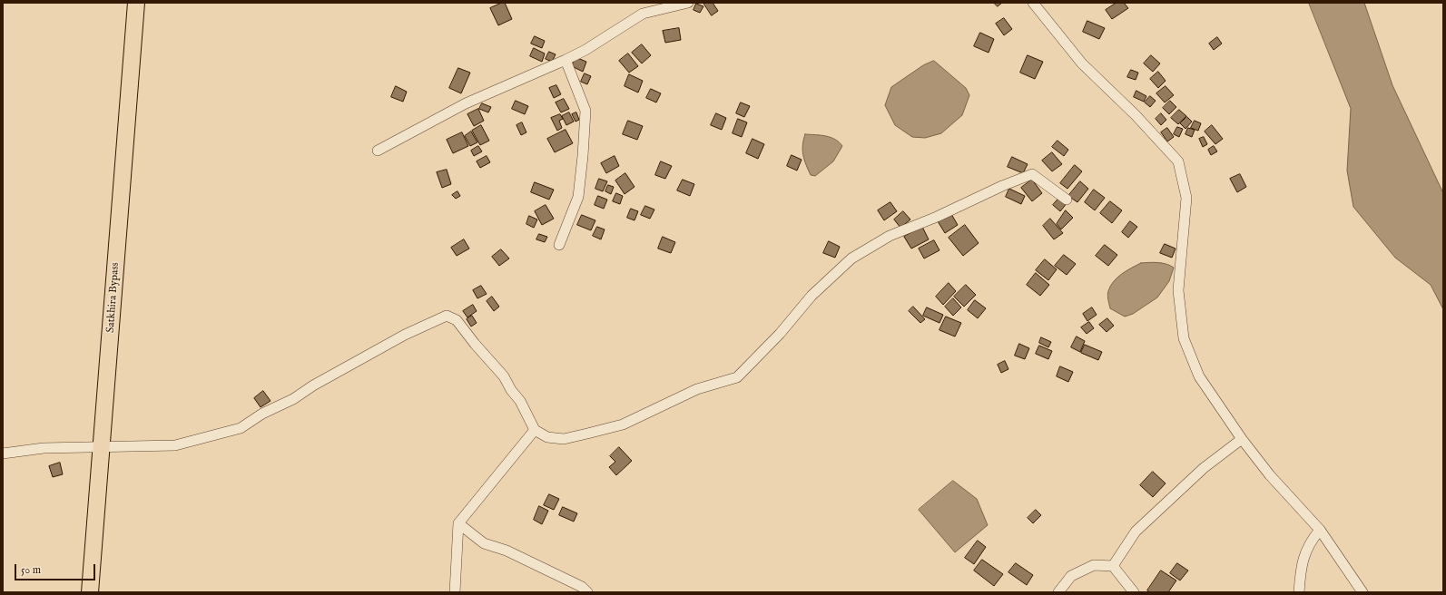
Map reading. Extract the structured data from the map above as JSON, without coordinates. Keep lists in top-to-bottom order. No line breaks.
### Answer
{"streets":{"highway":["Satkhira Bypass"]},"scale_bar":"50 m"}
